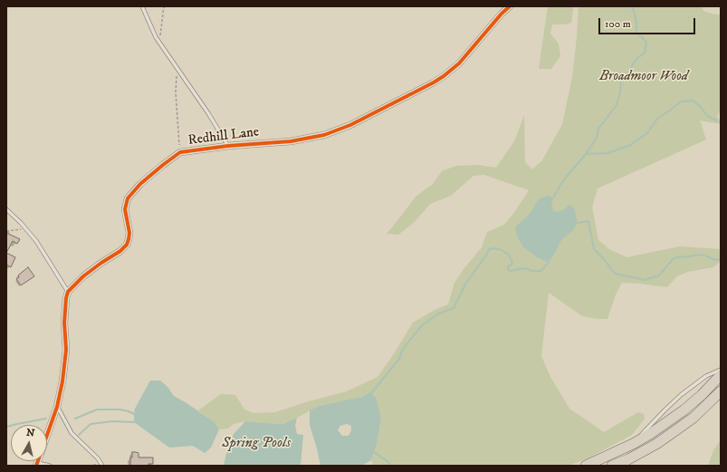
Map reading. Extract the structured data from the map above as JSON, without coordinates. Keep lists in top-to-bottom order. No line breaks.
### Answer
{"streets":{"street":["Redhill Lane"]},"water":["Spring Pools"],"parks":["Broadmoor Wood"],"scale_bar":"100 m","north":"top"}
